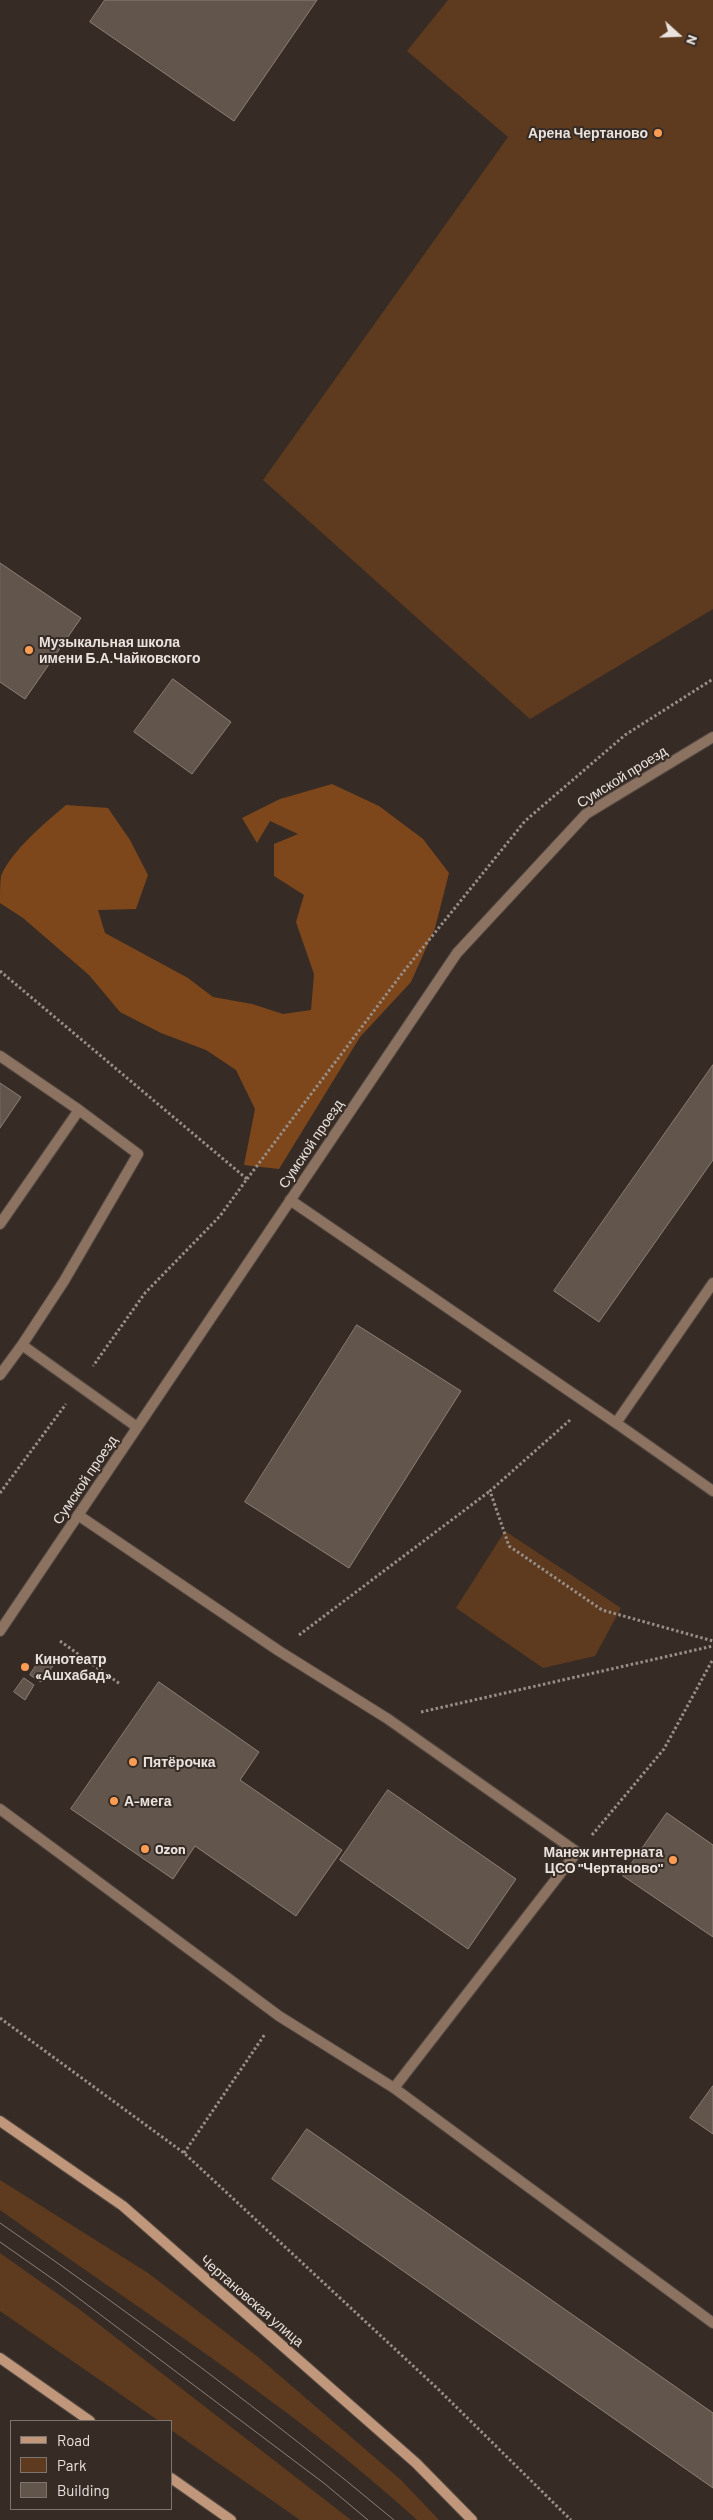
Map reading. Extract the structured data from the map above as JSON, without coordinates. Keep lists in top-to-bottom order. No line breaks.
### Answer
{"streets":{"main road":["Чертановская улица"],"street":["Сумской проезд"]},"places":["Арена Чертаново","Музыкальная школа имени Б.А.Чайковского","Кинотеатр «Ашхабад»","Пятёрочка","А-мега","Ozon","Манеж интерната ЦСО \"Чертаново\""],"legend":["Road","Park","Building"],"north":"right"}
